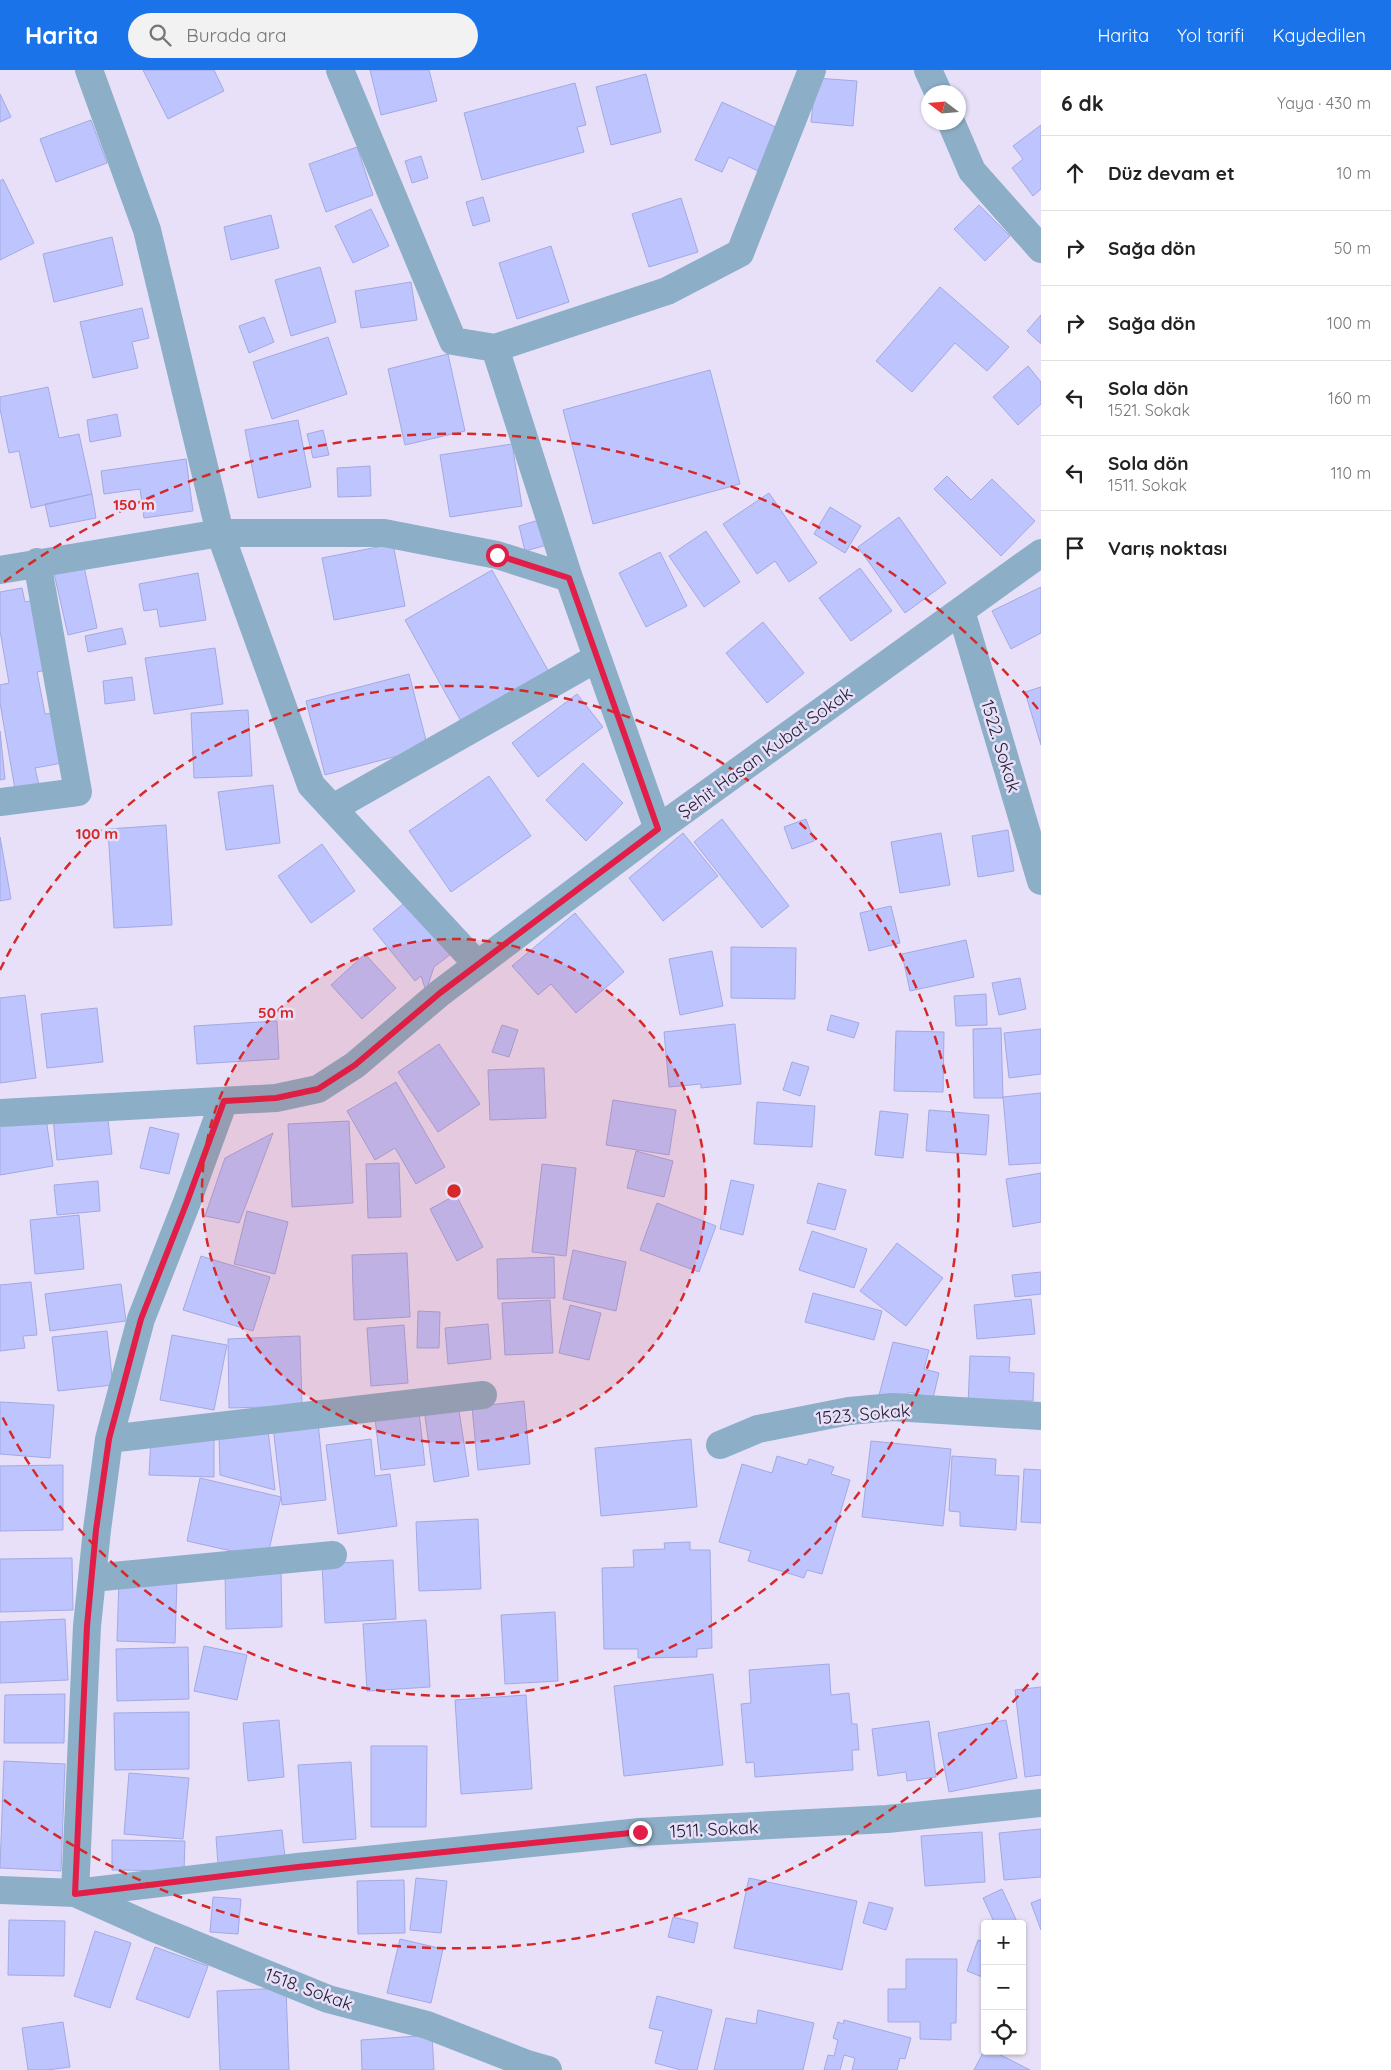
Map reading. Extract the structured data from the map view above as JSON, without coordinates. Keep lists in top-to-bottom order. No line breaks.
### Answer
{"streets":{"street":["1522. Sokak","Şehit Hasan Kubat Sokak","1523. Sokak","1511. Sokak","1518. Sokak"]},"crossings":[["1522. Sokak","Şehit Hasan Kubat Sokak"],["1511. Sokak","1518. Sokak"]],"north":"left","page":{"header":"Harita","search":"Burada ara","nav":["Harita","Yol tarifi","Kaydedilen"],"heading":["6 dk","Yaya · 430 m"],"list":[["Düz devam et","10 m"],["Sağa dön","50 m"],["Sağa dön","100 m"],["Sola dön","1521. Sokak","160 m"],["Sola dön","1511. Sokak","110 m"],"Varış noktası"],"map_buttons":["+","−"]},"rings":["150 m","100 m","50 m"]}
